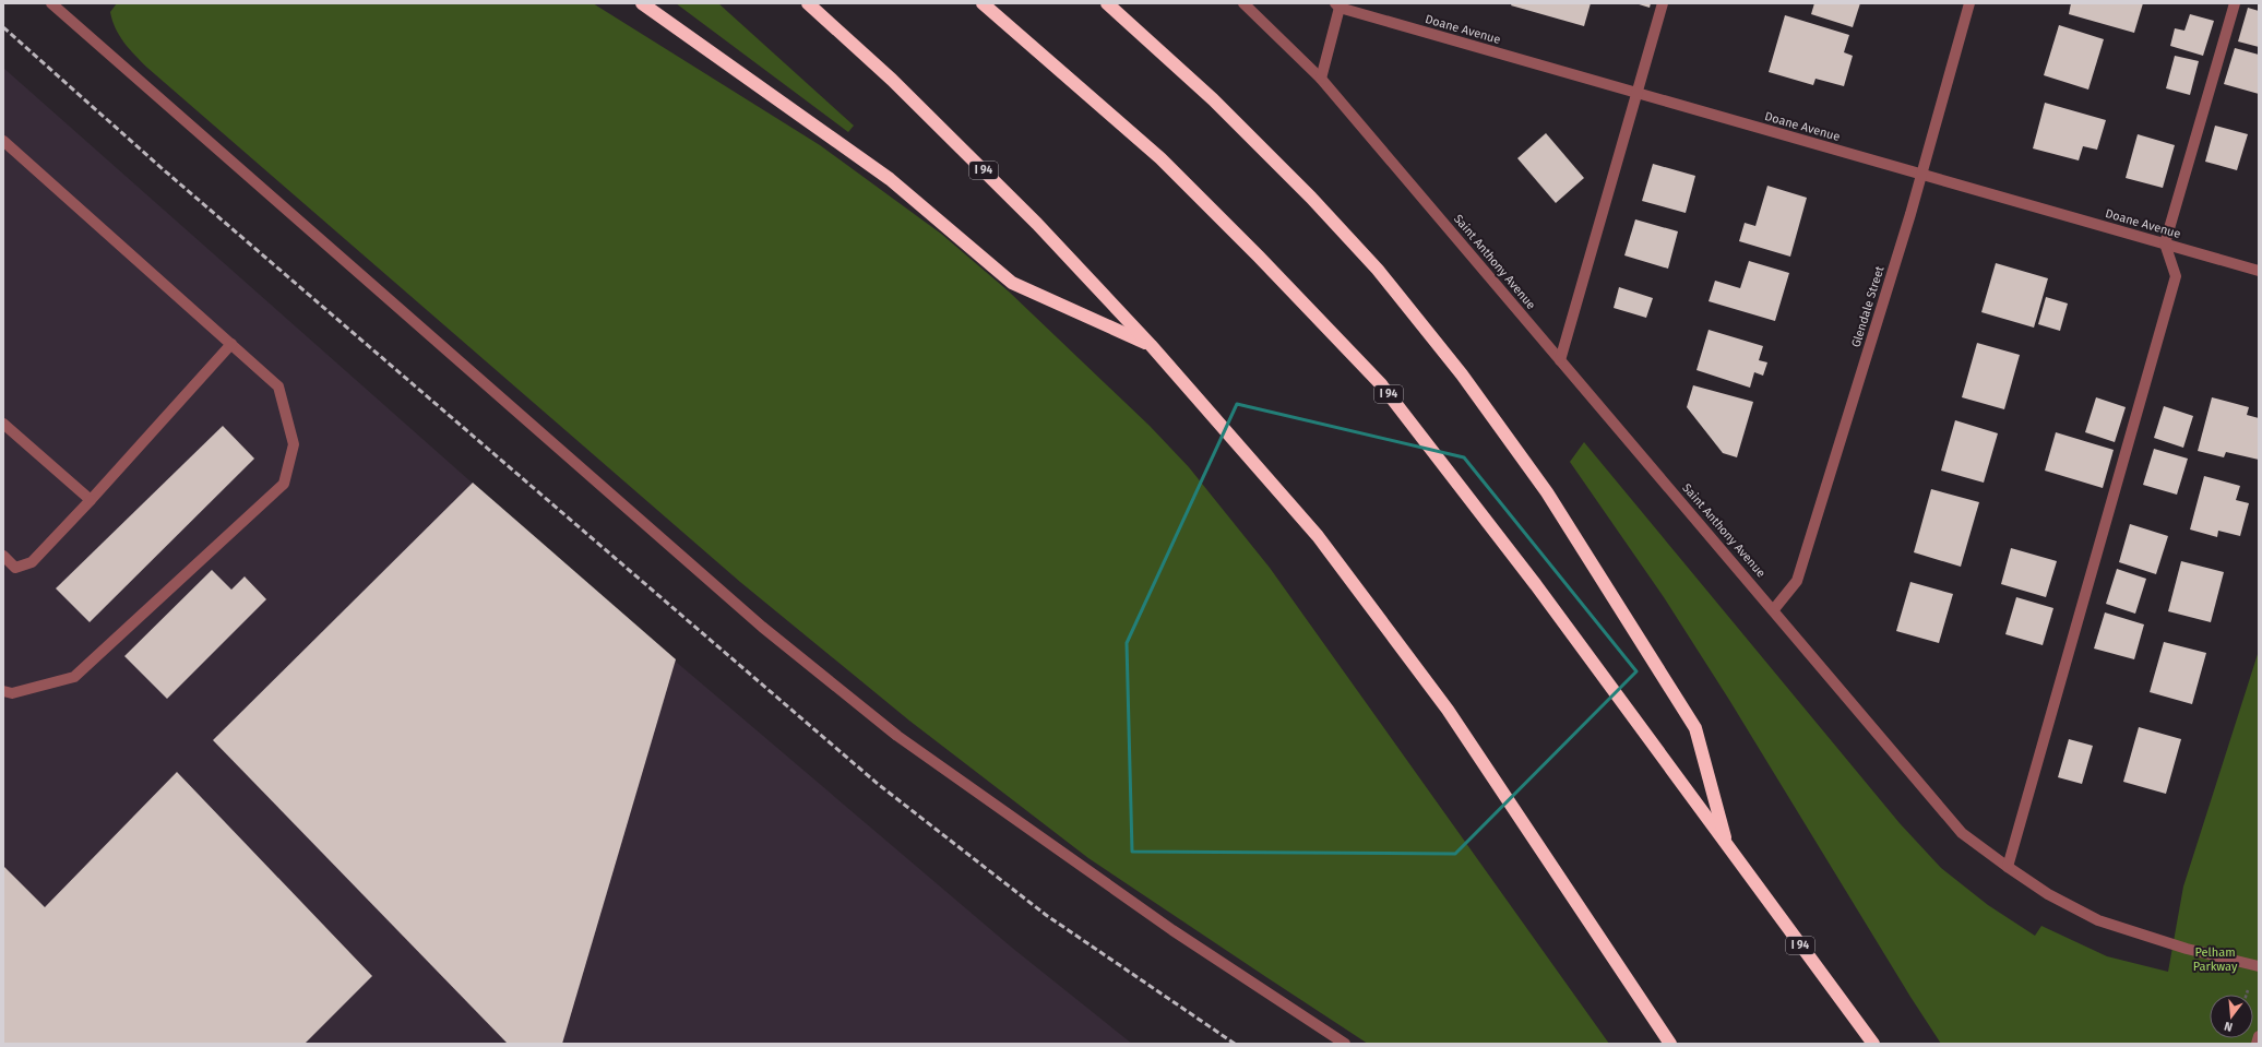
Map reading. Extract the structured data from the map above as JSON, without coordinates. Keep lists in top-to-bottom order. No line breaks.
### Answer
{"streets":{"highway":["I 94"],"street":["Doane Avenue","Saint Anthony Avenue","Glendale Street"]},"crossings":[["Doane Avenue","Glendale Street"],["Saint Anthony Avenue","Glendale Street"]],"parks":["Pelham Parkway"],"north":"bottom"}
